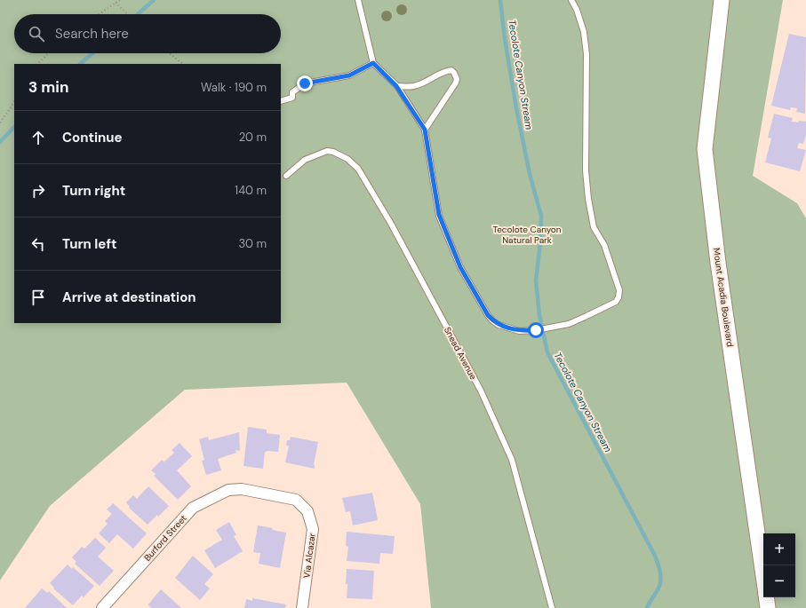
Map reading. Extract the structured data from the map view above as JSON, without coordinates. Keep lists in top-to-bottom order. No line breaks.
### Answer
{"streets":{"main road":["Mount Acadia Boulevard"],"street":["Burford Street","Via Alcazar"],"lane":["Snead Avenue"]},"crossings":[["Burford Street","Via Alcazar"]],"water":["Tecolote Canyon Stream"],"parks":["Tecolote Canyon Natural Park"],"page":{"search":"Search here","heading":["3 min","Walk · 190 m"],"list":[["Continue","20 m"],["Turn right","140 m"],["Turn left","30 m"],"Arrive at destination"],"map_buttons":["+","−"]}}
